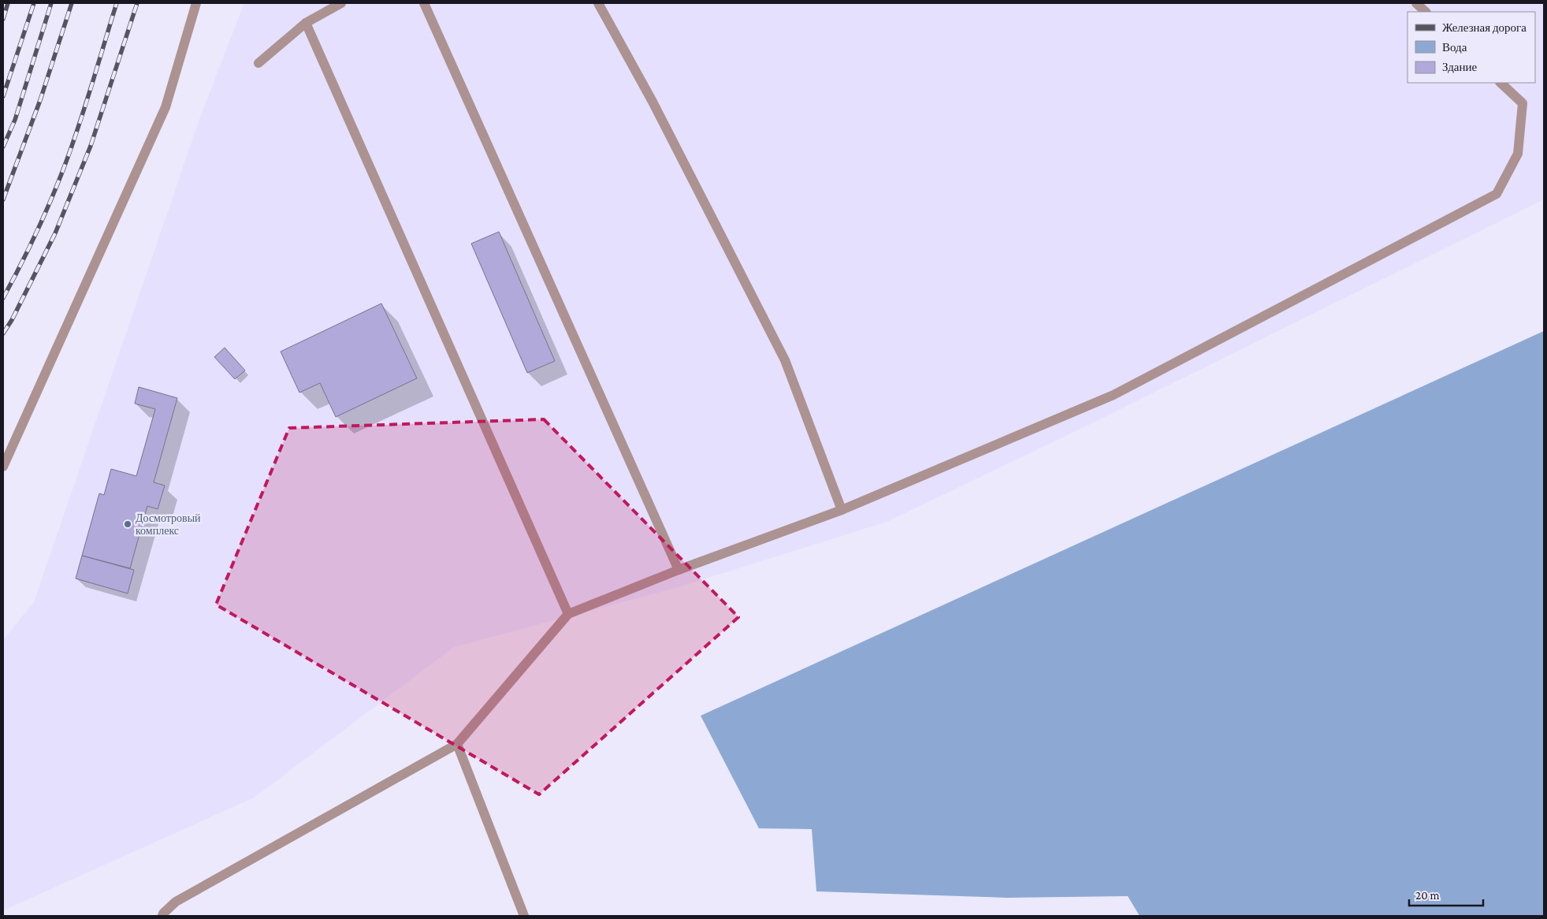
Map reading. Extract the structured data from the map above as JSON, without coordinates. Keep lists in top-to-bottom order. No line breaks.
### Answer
{"places":["Досмотровый комплекс"],"legend":["Железная дорога","Вода","Здание"],"scale_bar":"20 m"}
